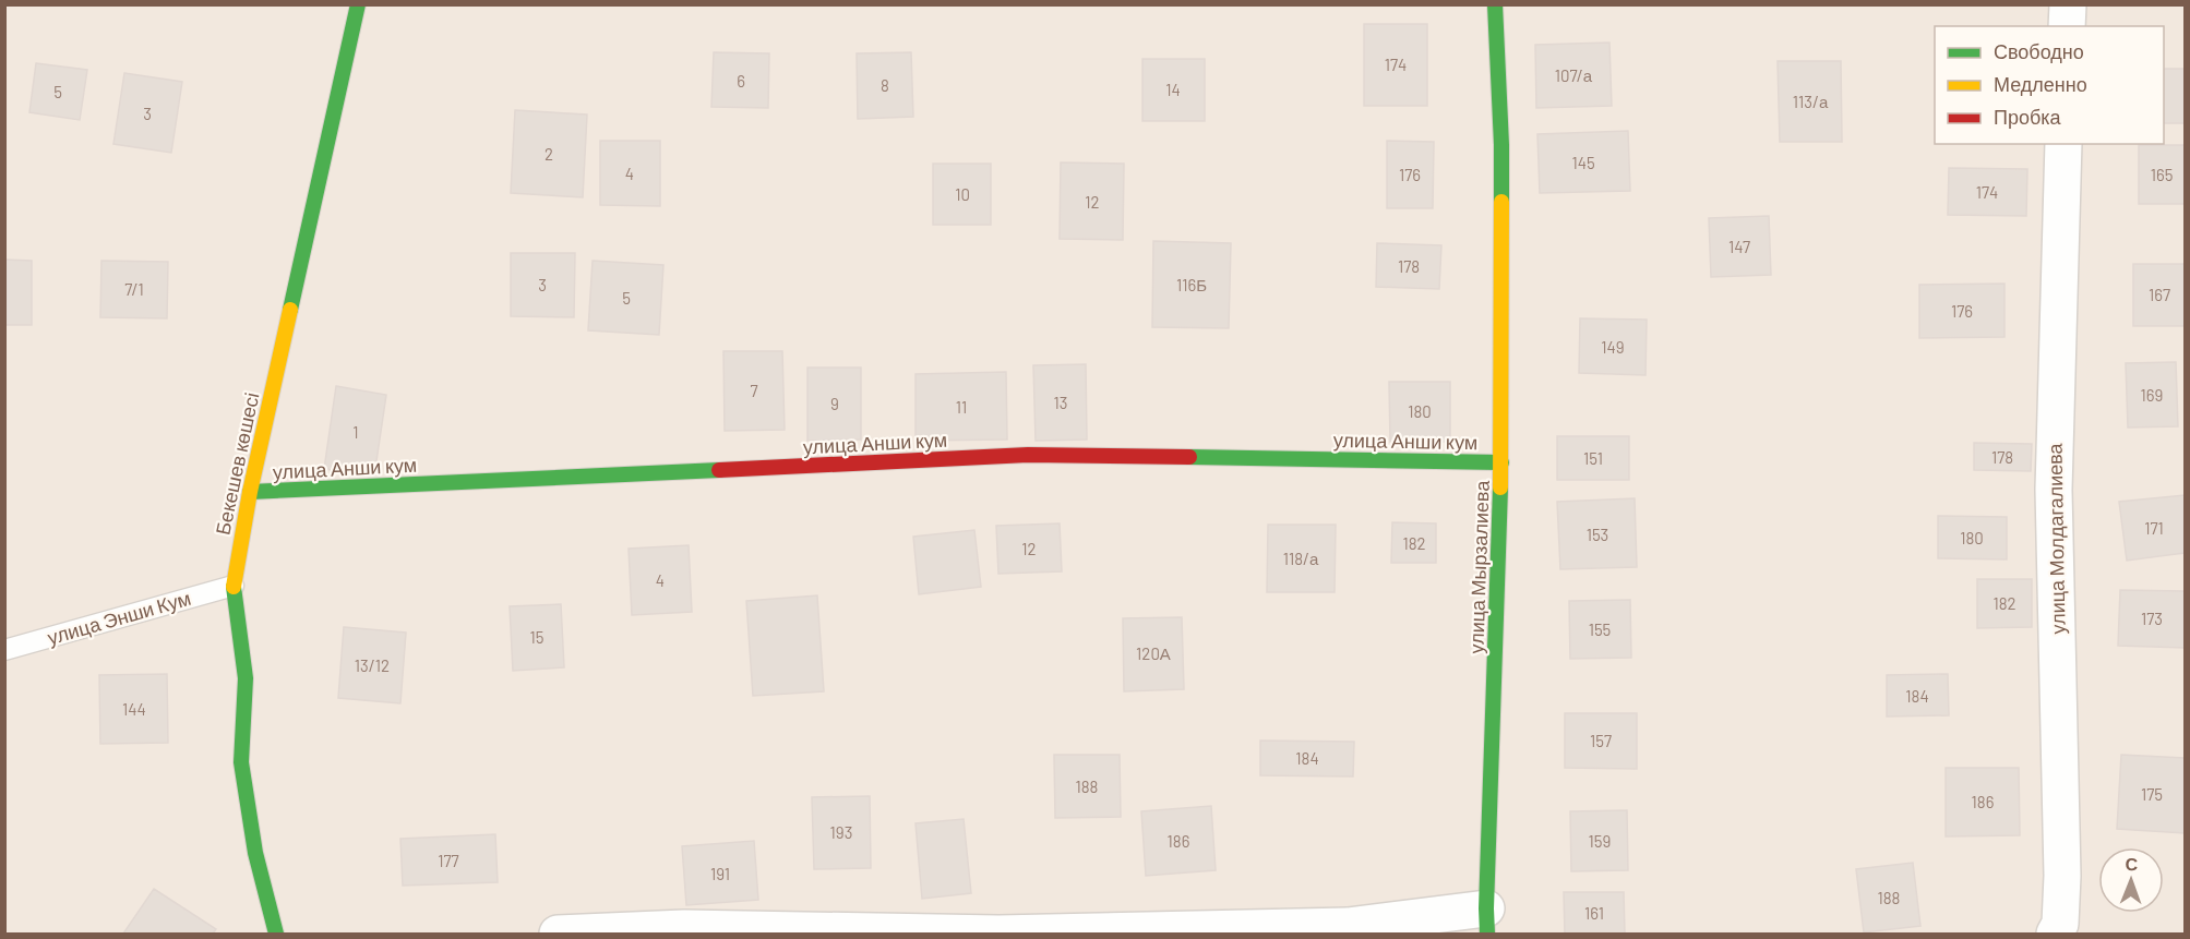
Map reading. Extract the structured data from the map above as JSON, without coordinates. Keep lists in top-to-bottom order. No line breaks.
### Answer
{"streets":{"street":["улица Анши кум","Бекешев көшесі","улица Молдагалиева","улица Мырзалиева"],"lane":["улица Энши Кум"]},"crossings":[["улица Анши кум","Бекешев көшесі"],["улица Анши кум","улица Мырзалиева"],["Бекешев көшесі","улица Энши Кум"]],"house_numbers":["174","107/а","6","8","14","5","113/а","3","2","145","4","176","165","174","10","12","147","178","3","116Б","7/1","167","5","176","149","7","169","13","9","11","180","1","178","151","171","153","180","182","12","118/а","4","182","173","155","15","120А","13/12","184","144","157","184","188","175","186","193","186","159","177","191","188","161"],"legend":["Свободно","Медленно","Пробка"],"north":"top"}
